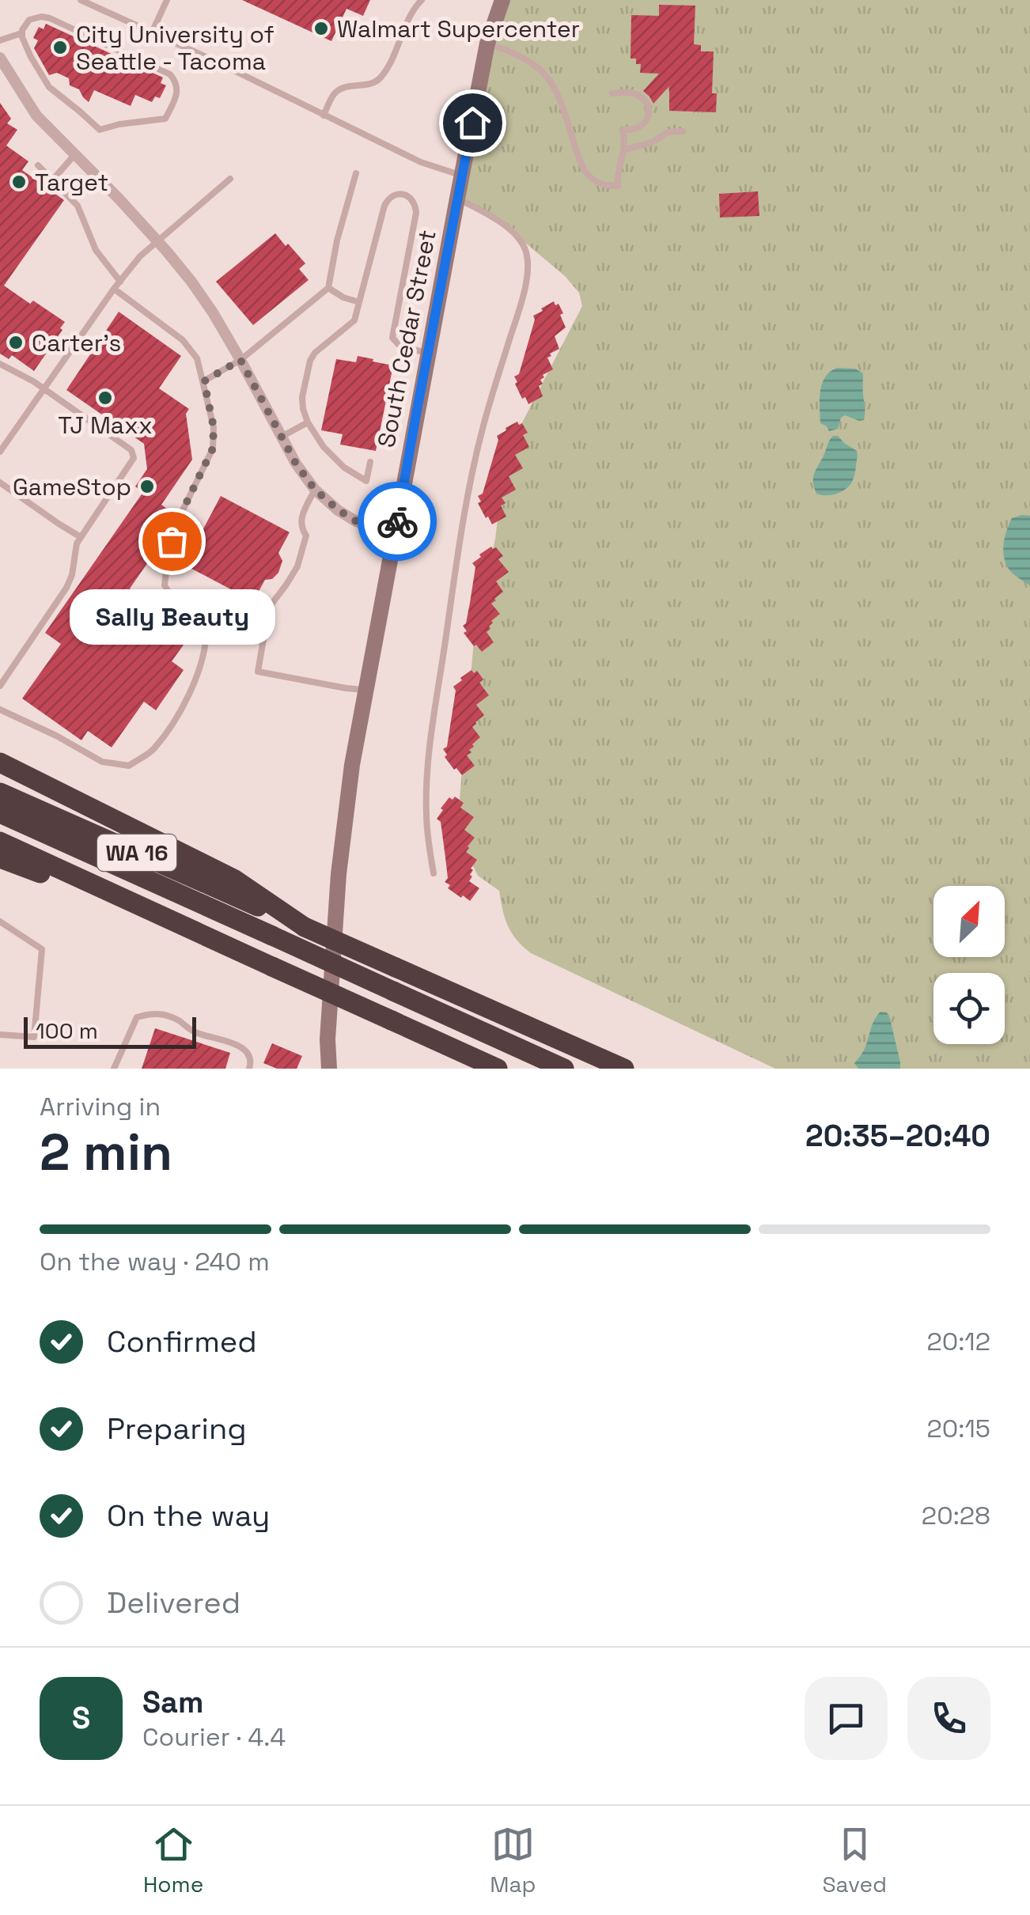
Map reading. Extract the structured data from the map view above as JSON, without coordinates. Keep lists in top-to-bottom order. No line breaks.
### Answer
{"streets":{"highway":["WA 16"],"main road":["South Cedar Street"]},"places":["Walmart Supercenter","City University of Seattle - Tacoma","Target","Carter's","TJ Maxx","GameStop","Sally Beauty"],"scale_bar":"100 m","north":"top right","page":{"bubble":"Sally Beauty","scale":"100 m","heading":["2 min","Arriving in","20:35–20:40"],"panel":["Sam","Courier · 4.4"],"bar":"On the way · 240 m","list":[["Confirmed","20:12"],["Preparing","20:15"],["On the way","20:28"],"Delivered"],"round":"S","tabs":["Home","Map","Saved"]}}
